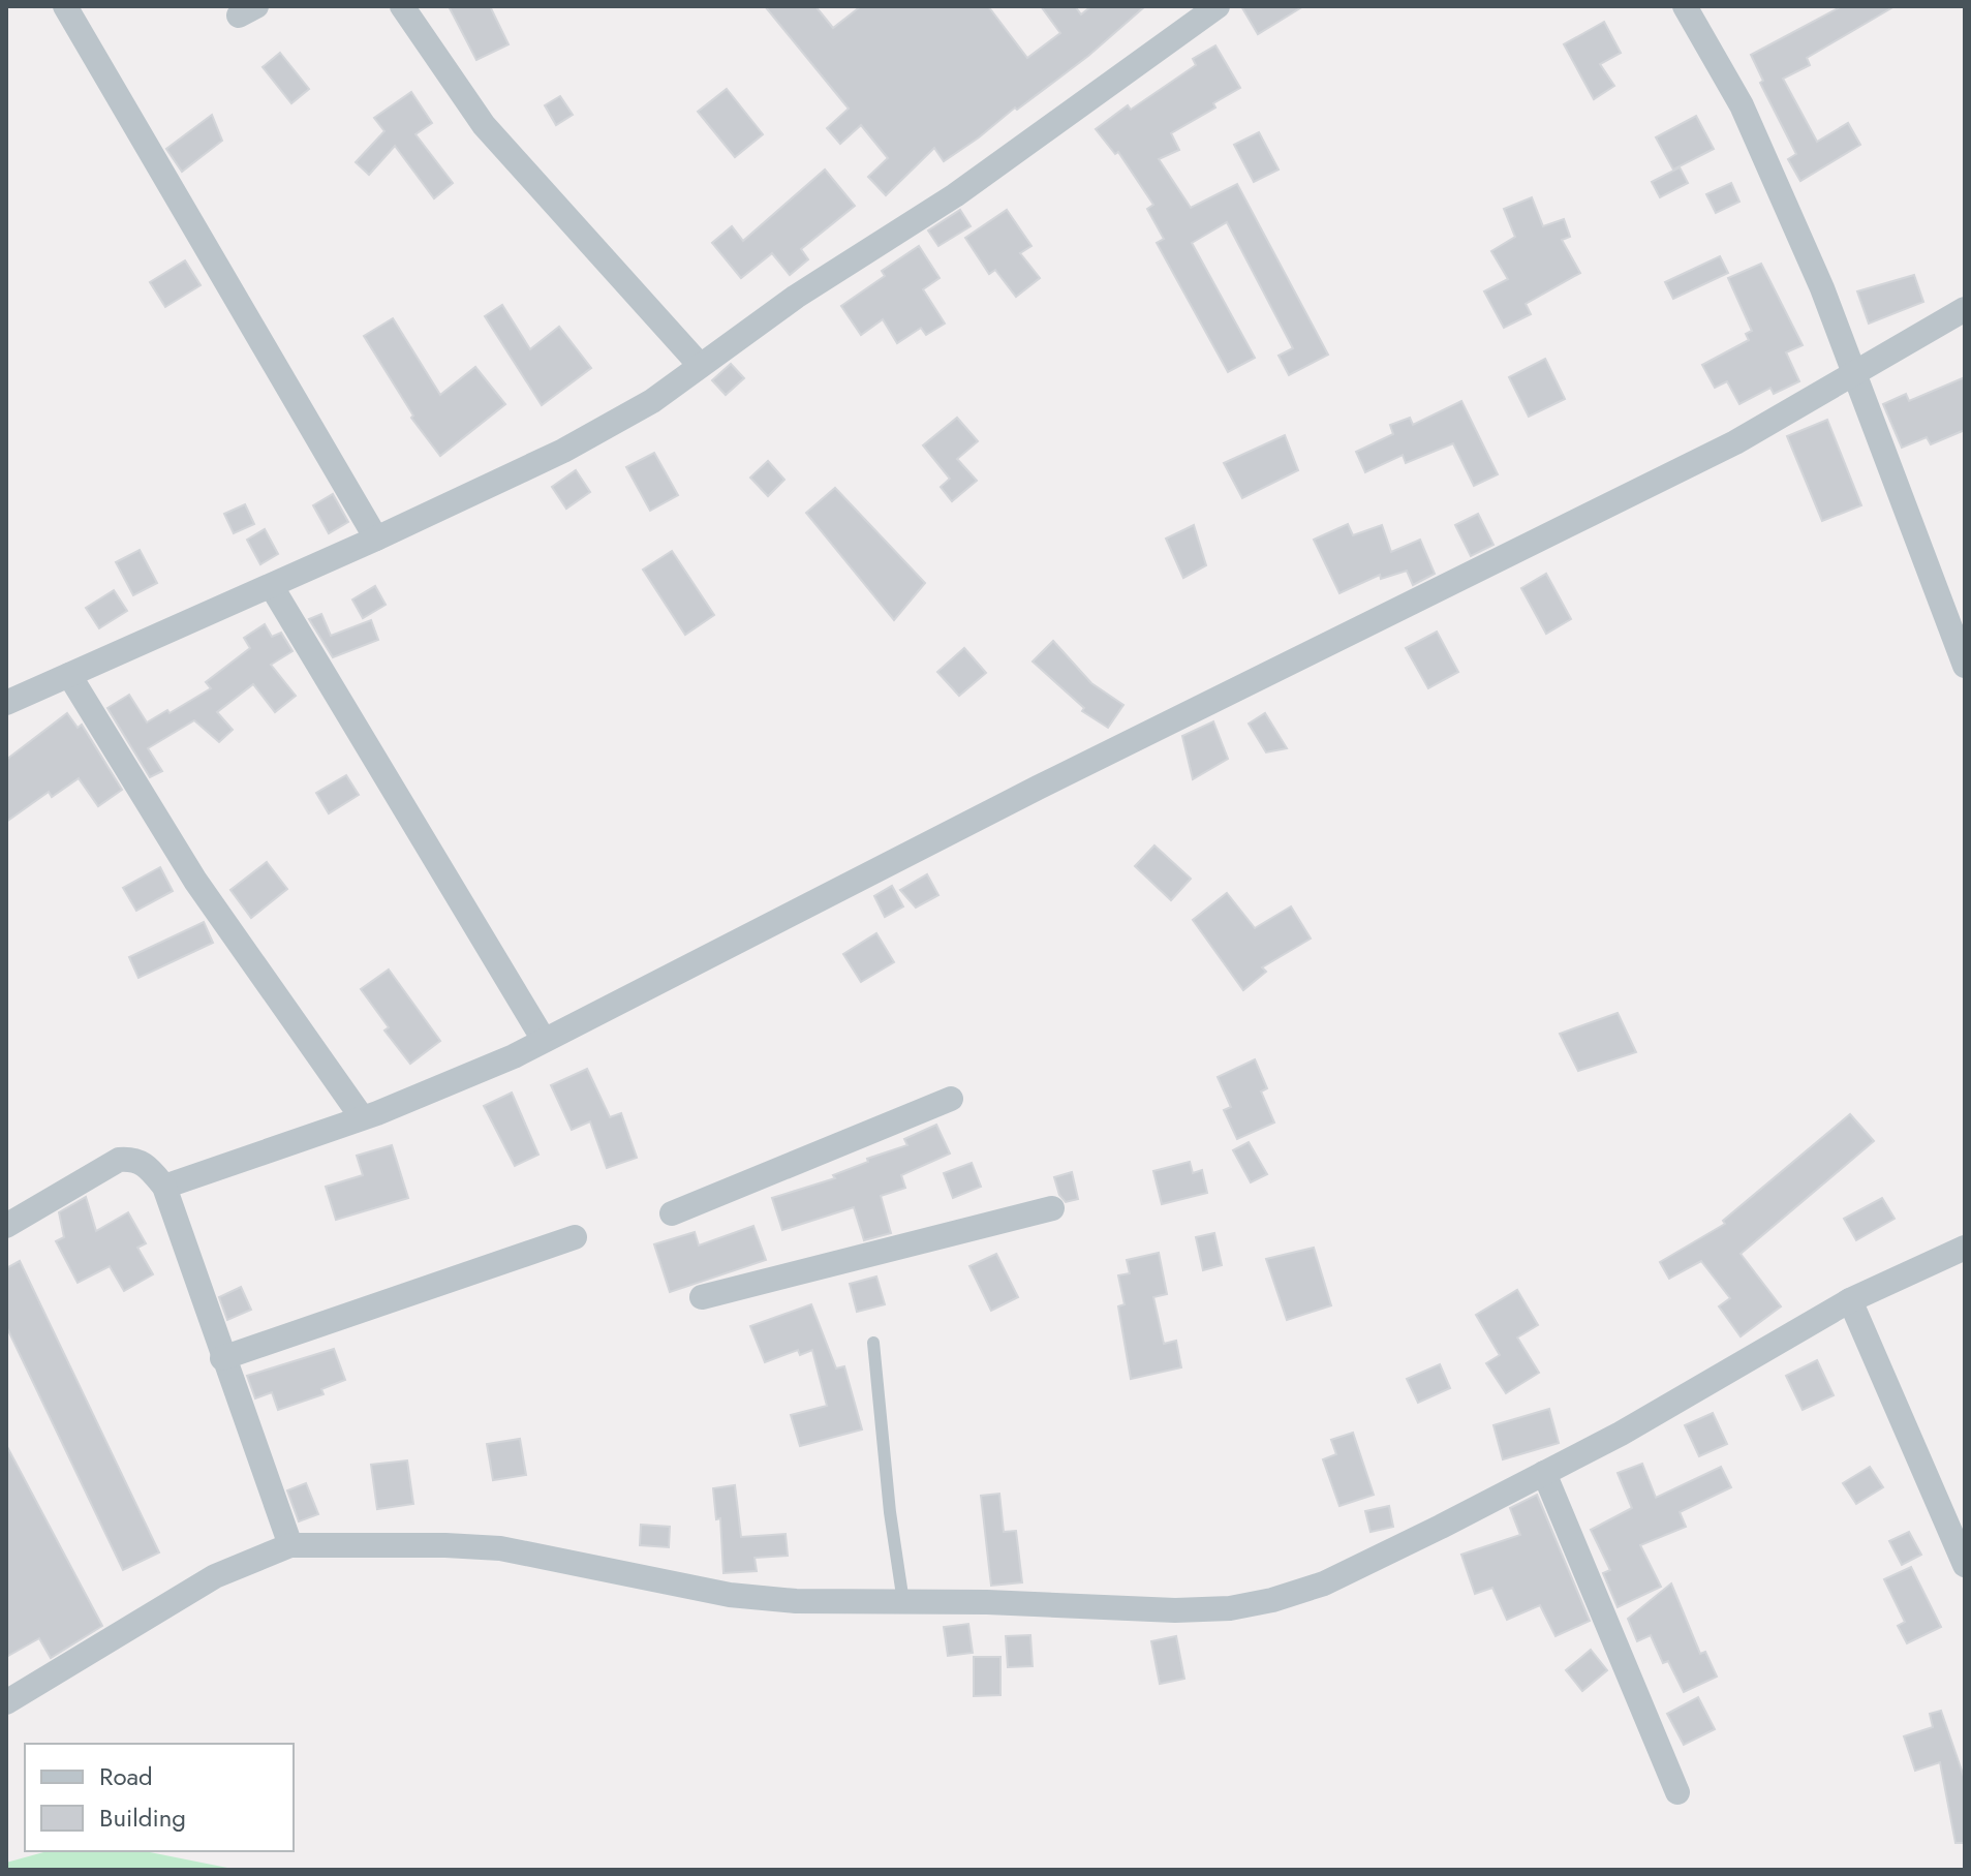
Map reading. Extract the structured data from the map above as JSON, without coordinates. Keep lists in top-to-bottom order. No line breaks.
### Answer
{"legend":["Road","Building"]}
